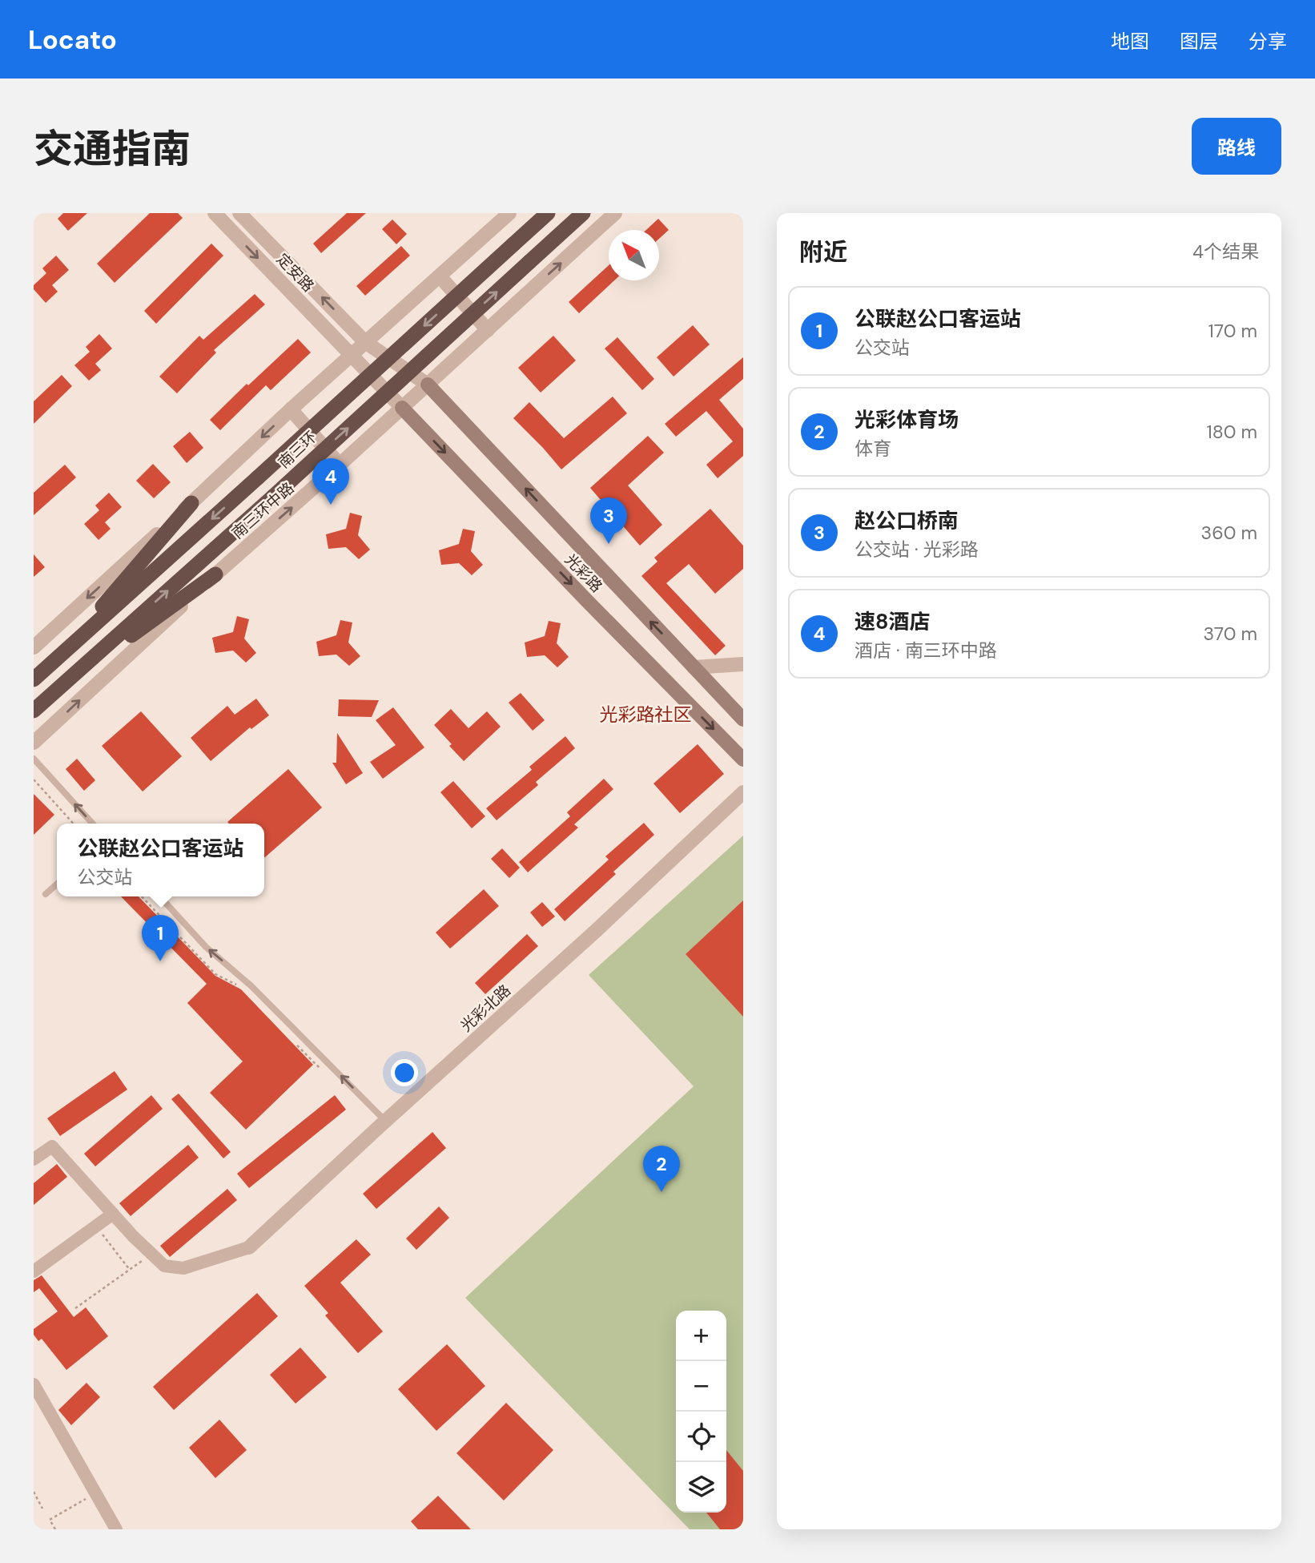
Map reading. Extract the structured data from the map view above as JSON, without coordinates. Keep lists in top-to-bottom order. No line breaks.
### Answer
{"streets":{"highway":["南三环"],"main road":["光彩路"],"street":["定安路","南三环中路","光彩北路"]},"crossings":[["定安路","南三环中路"],["定安路","光彩路"],["南三环中路","光彩路"]],"districts":["光彩路社区"],"north":"top left","page":{"header":"Locato","nav":["地图","图层","分享"],"title":"交通指南","buttons":"路线","heading":["附近","4个结果"],"list":[{"mark":"1","name":"公联赵公口客运站","note":"公交站","value":"170 m"},{"mark":"2","name":"光彩体育场","note":"体育","value":"180 m"},{"mark":"3","name":"赵公口桥南","note":"公交站 · 光彩路","value":"360 m"},{"mark":"4","name":"速8酒店","note":"酒店 · 南三环中路","value":"370 m"}],"pins":["4","3","1","2"],"popup":["公联赵公口客运站","公交站"],"map_buttons":["+","−"]}}
